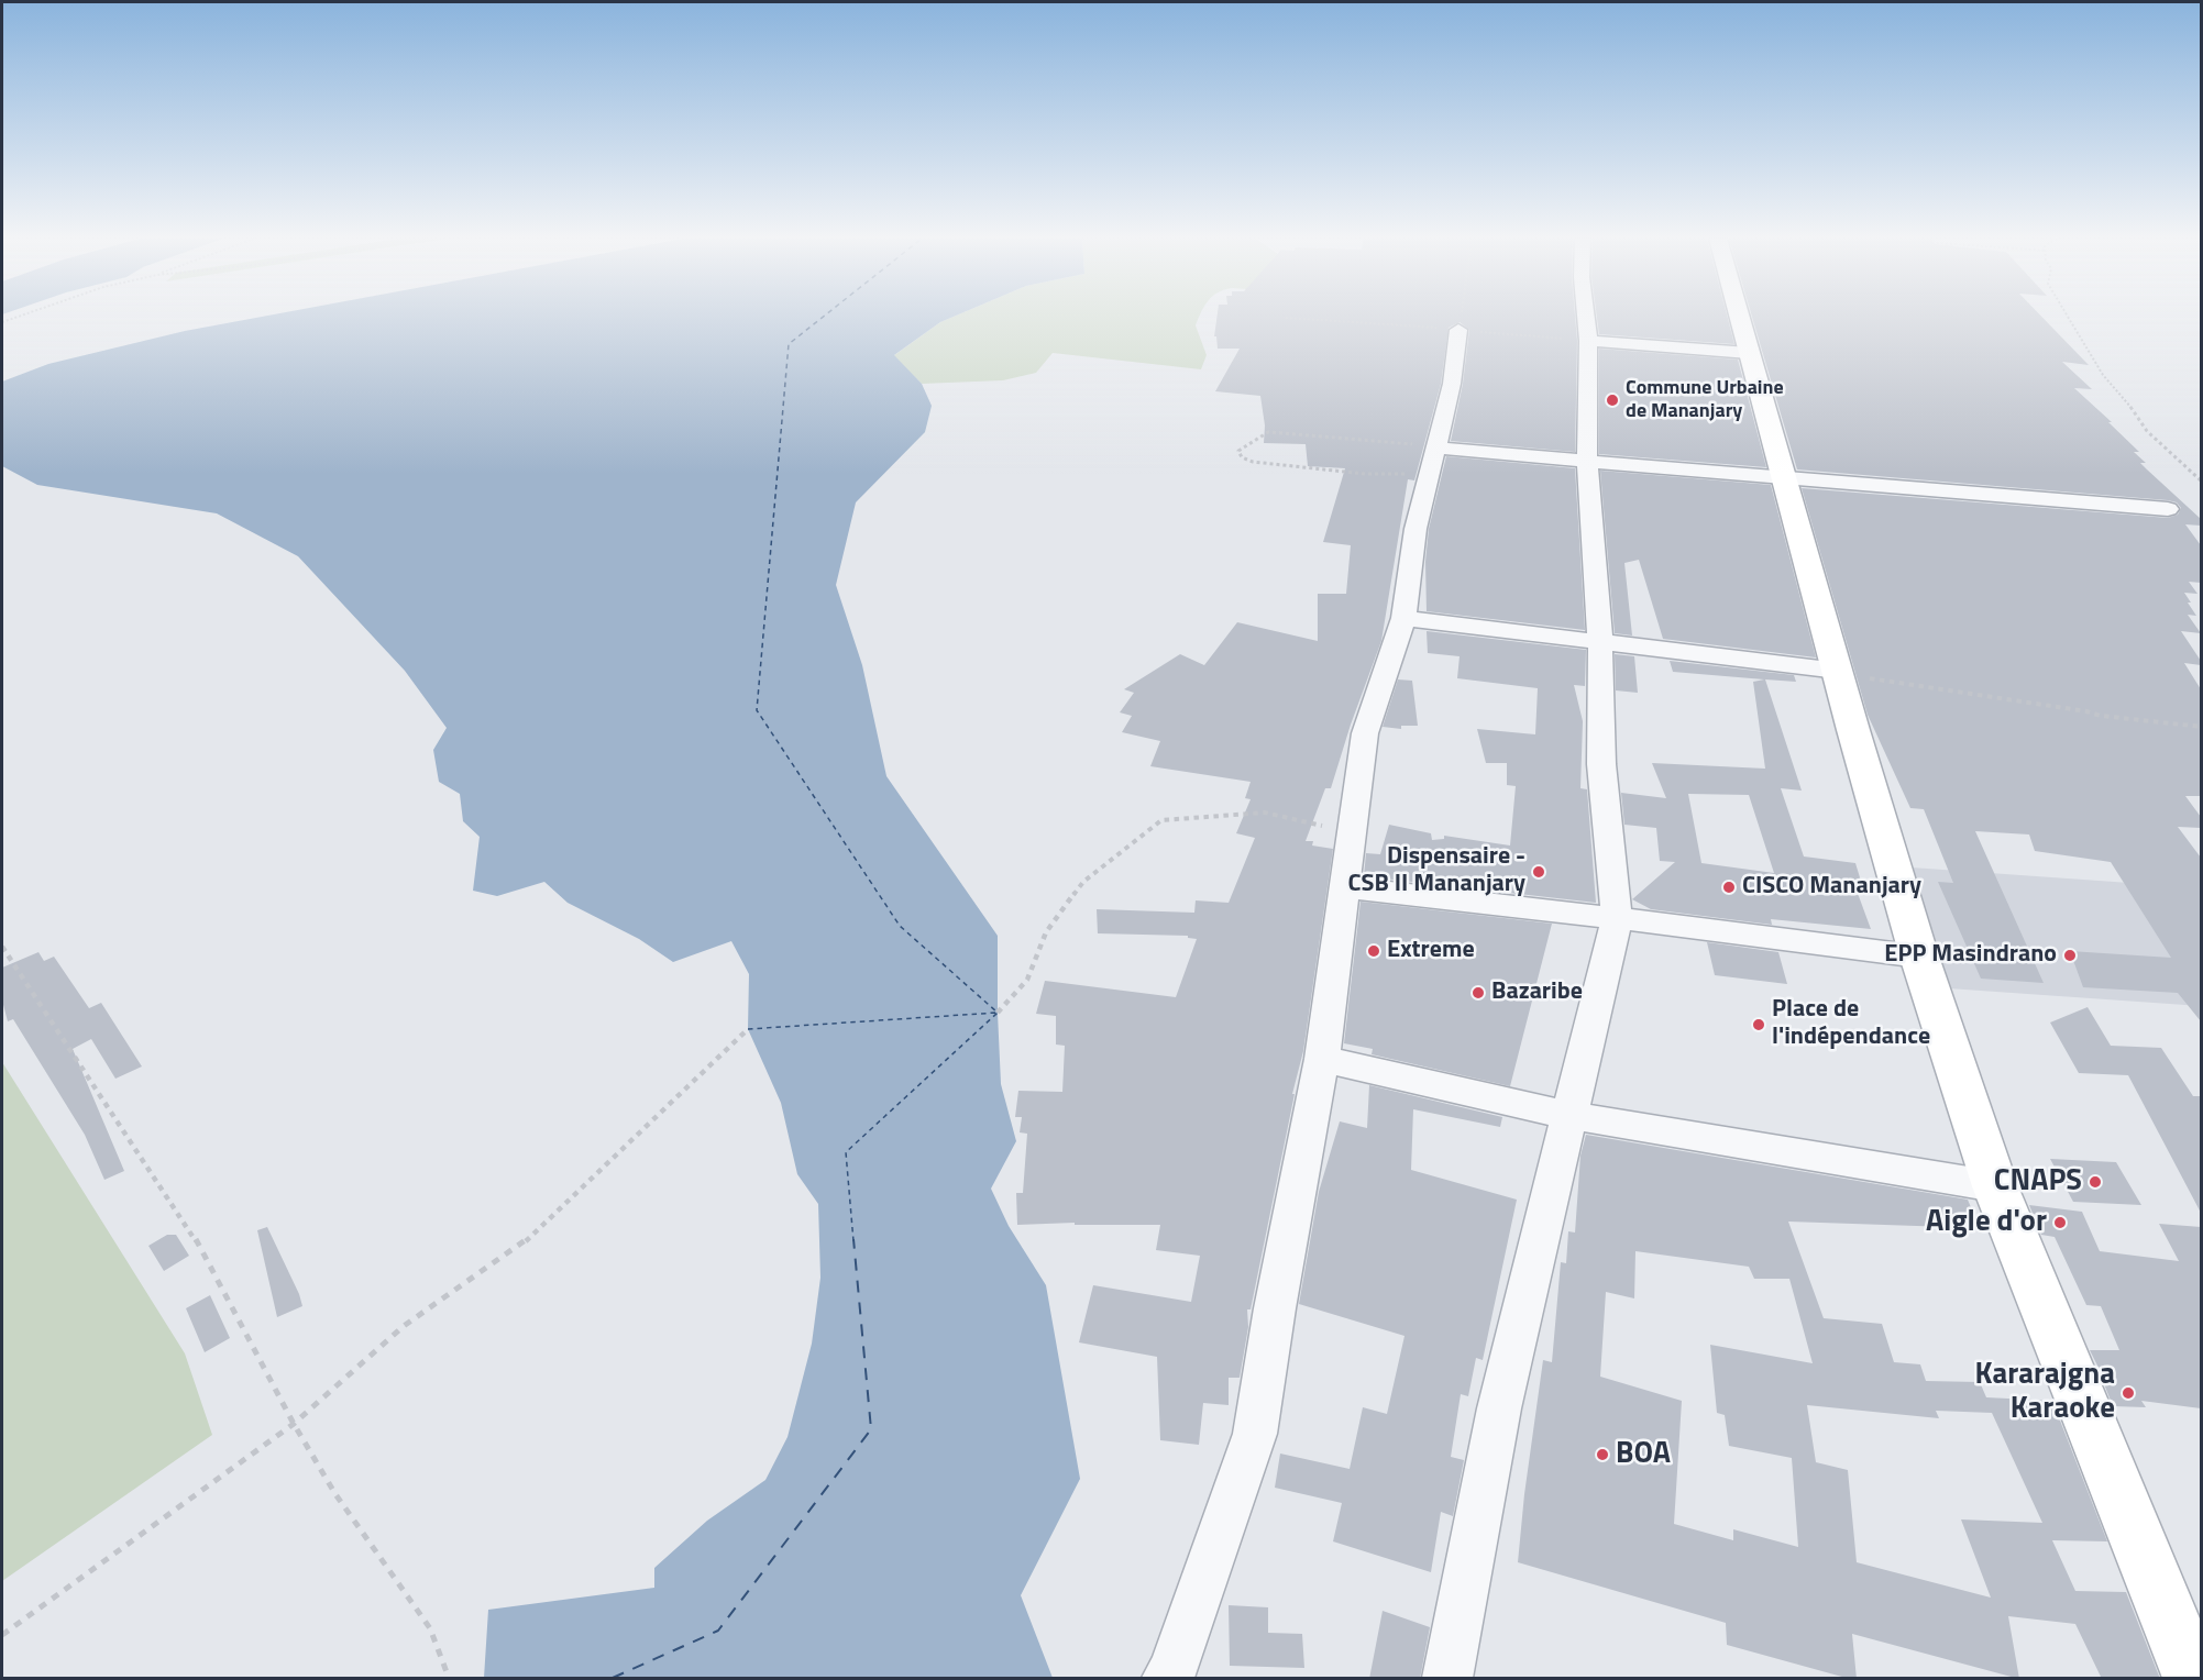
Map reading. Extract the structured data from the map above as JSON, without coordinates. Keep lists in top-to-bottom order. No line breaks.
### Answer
{"places":["Commune Urbaine de Mananjary","Dispensaire - CSB II Mananjary","CISCO Mananjary","Extreme","EPP Masindrano","Bazaribe","Place de l'indépendance","CNAPS","Aigle d'or","Kararajgna Karaoke","BOA"]}
